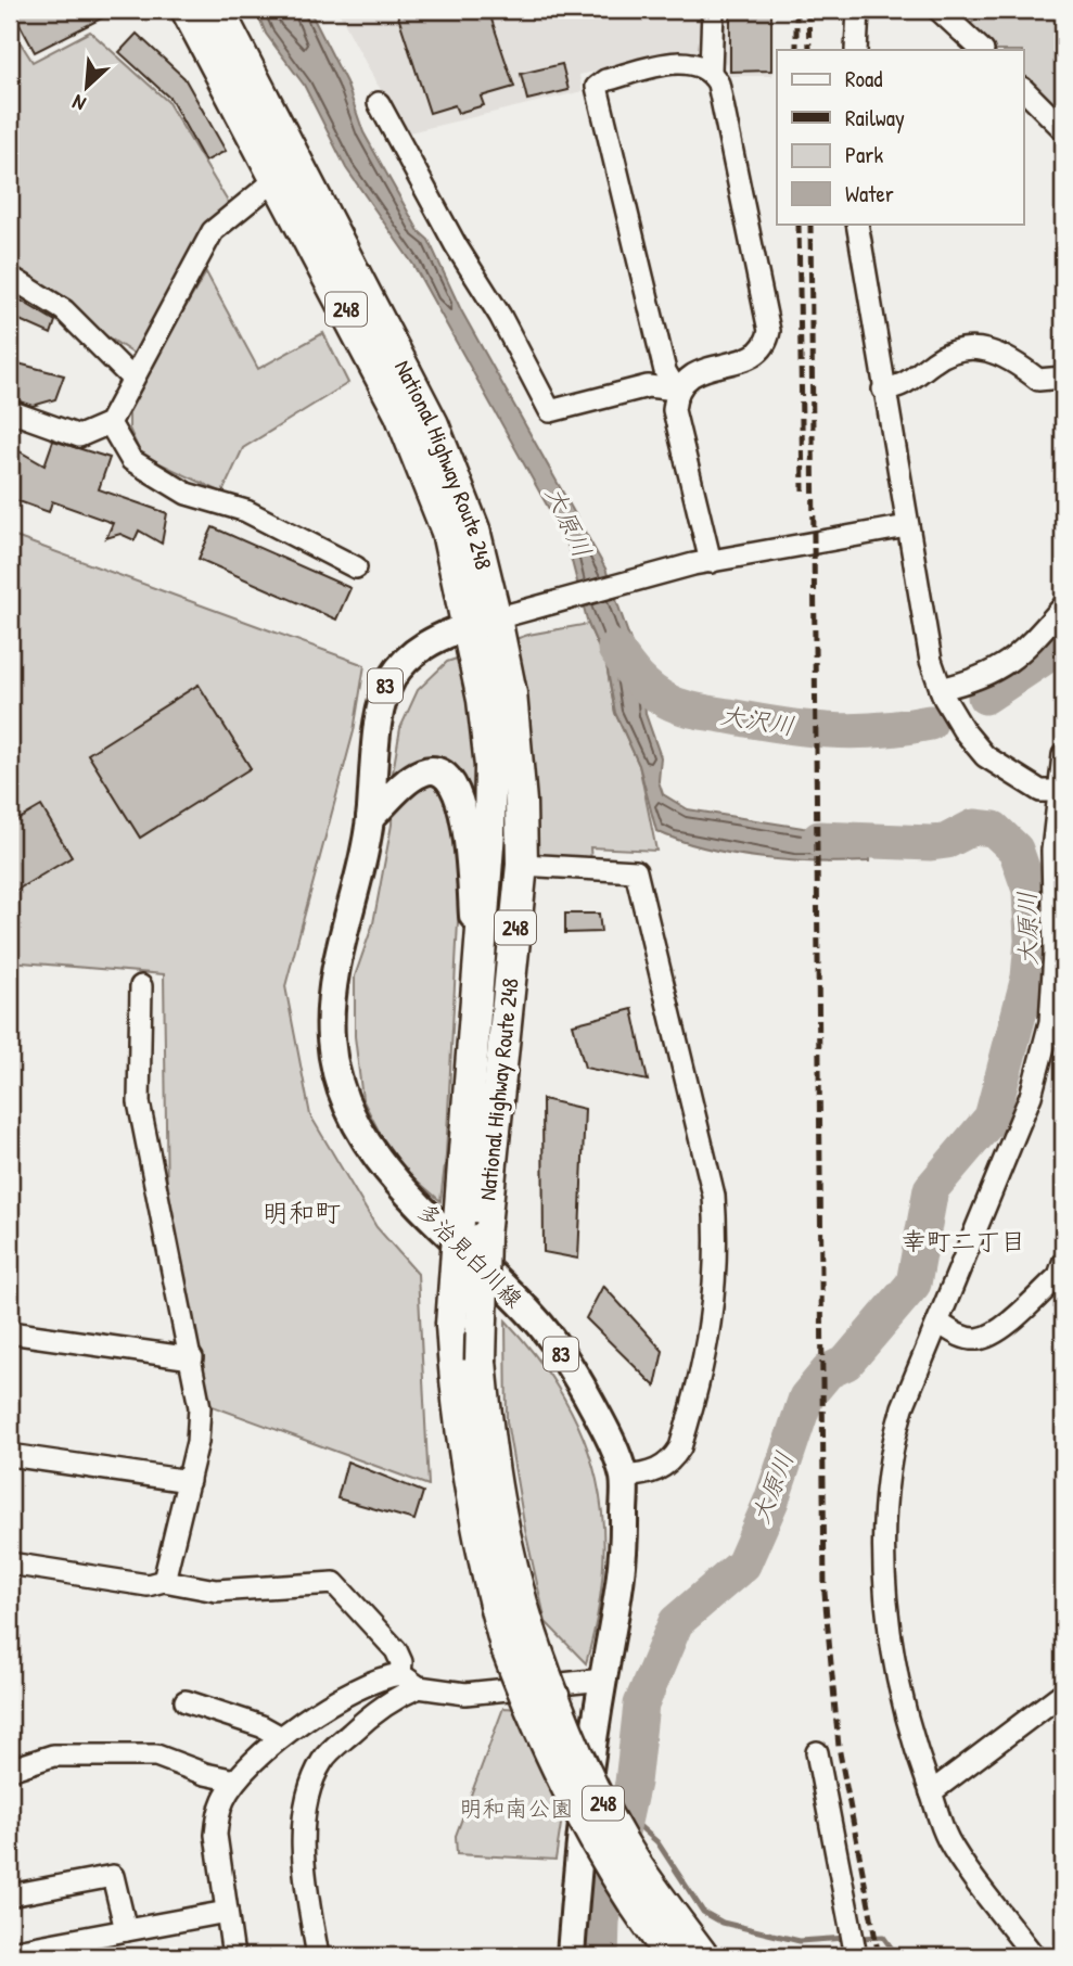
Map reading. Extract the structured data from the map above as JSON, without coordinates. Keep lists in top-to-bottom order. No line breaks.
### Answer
{"streets":{"highway":["248","National Highway Route 248"],"main road":["83","多治見白川線"]},"crossings":[["National Highway Route 248","多治見白川線"]],"districts":["明和町","幸町二丁目"],"water":["大原川","大沢川"],"parks":["明和南公園"],"legend":["Road","Railway","Park","Water"],"north":"bottom left"}
